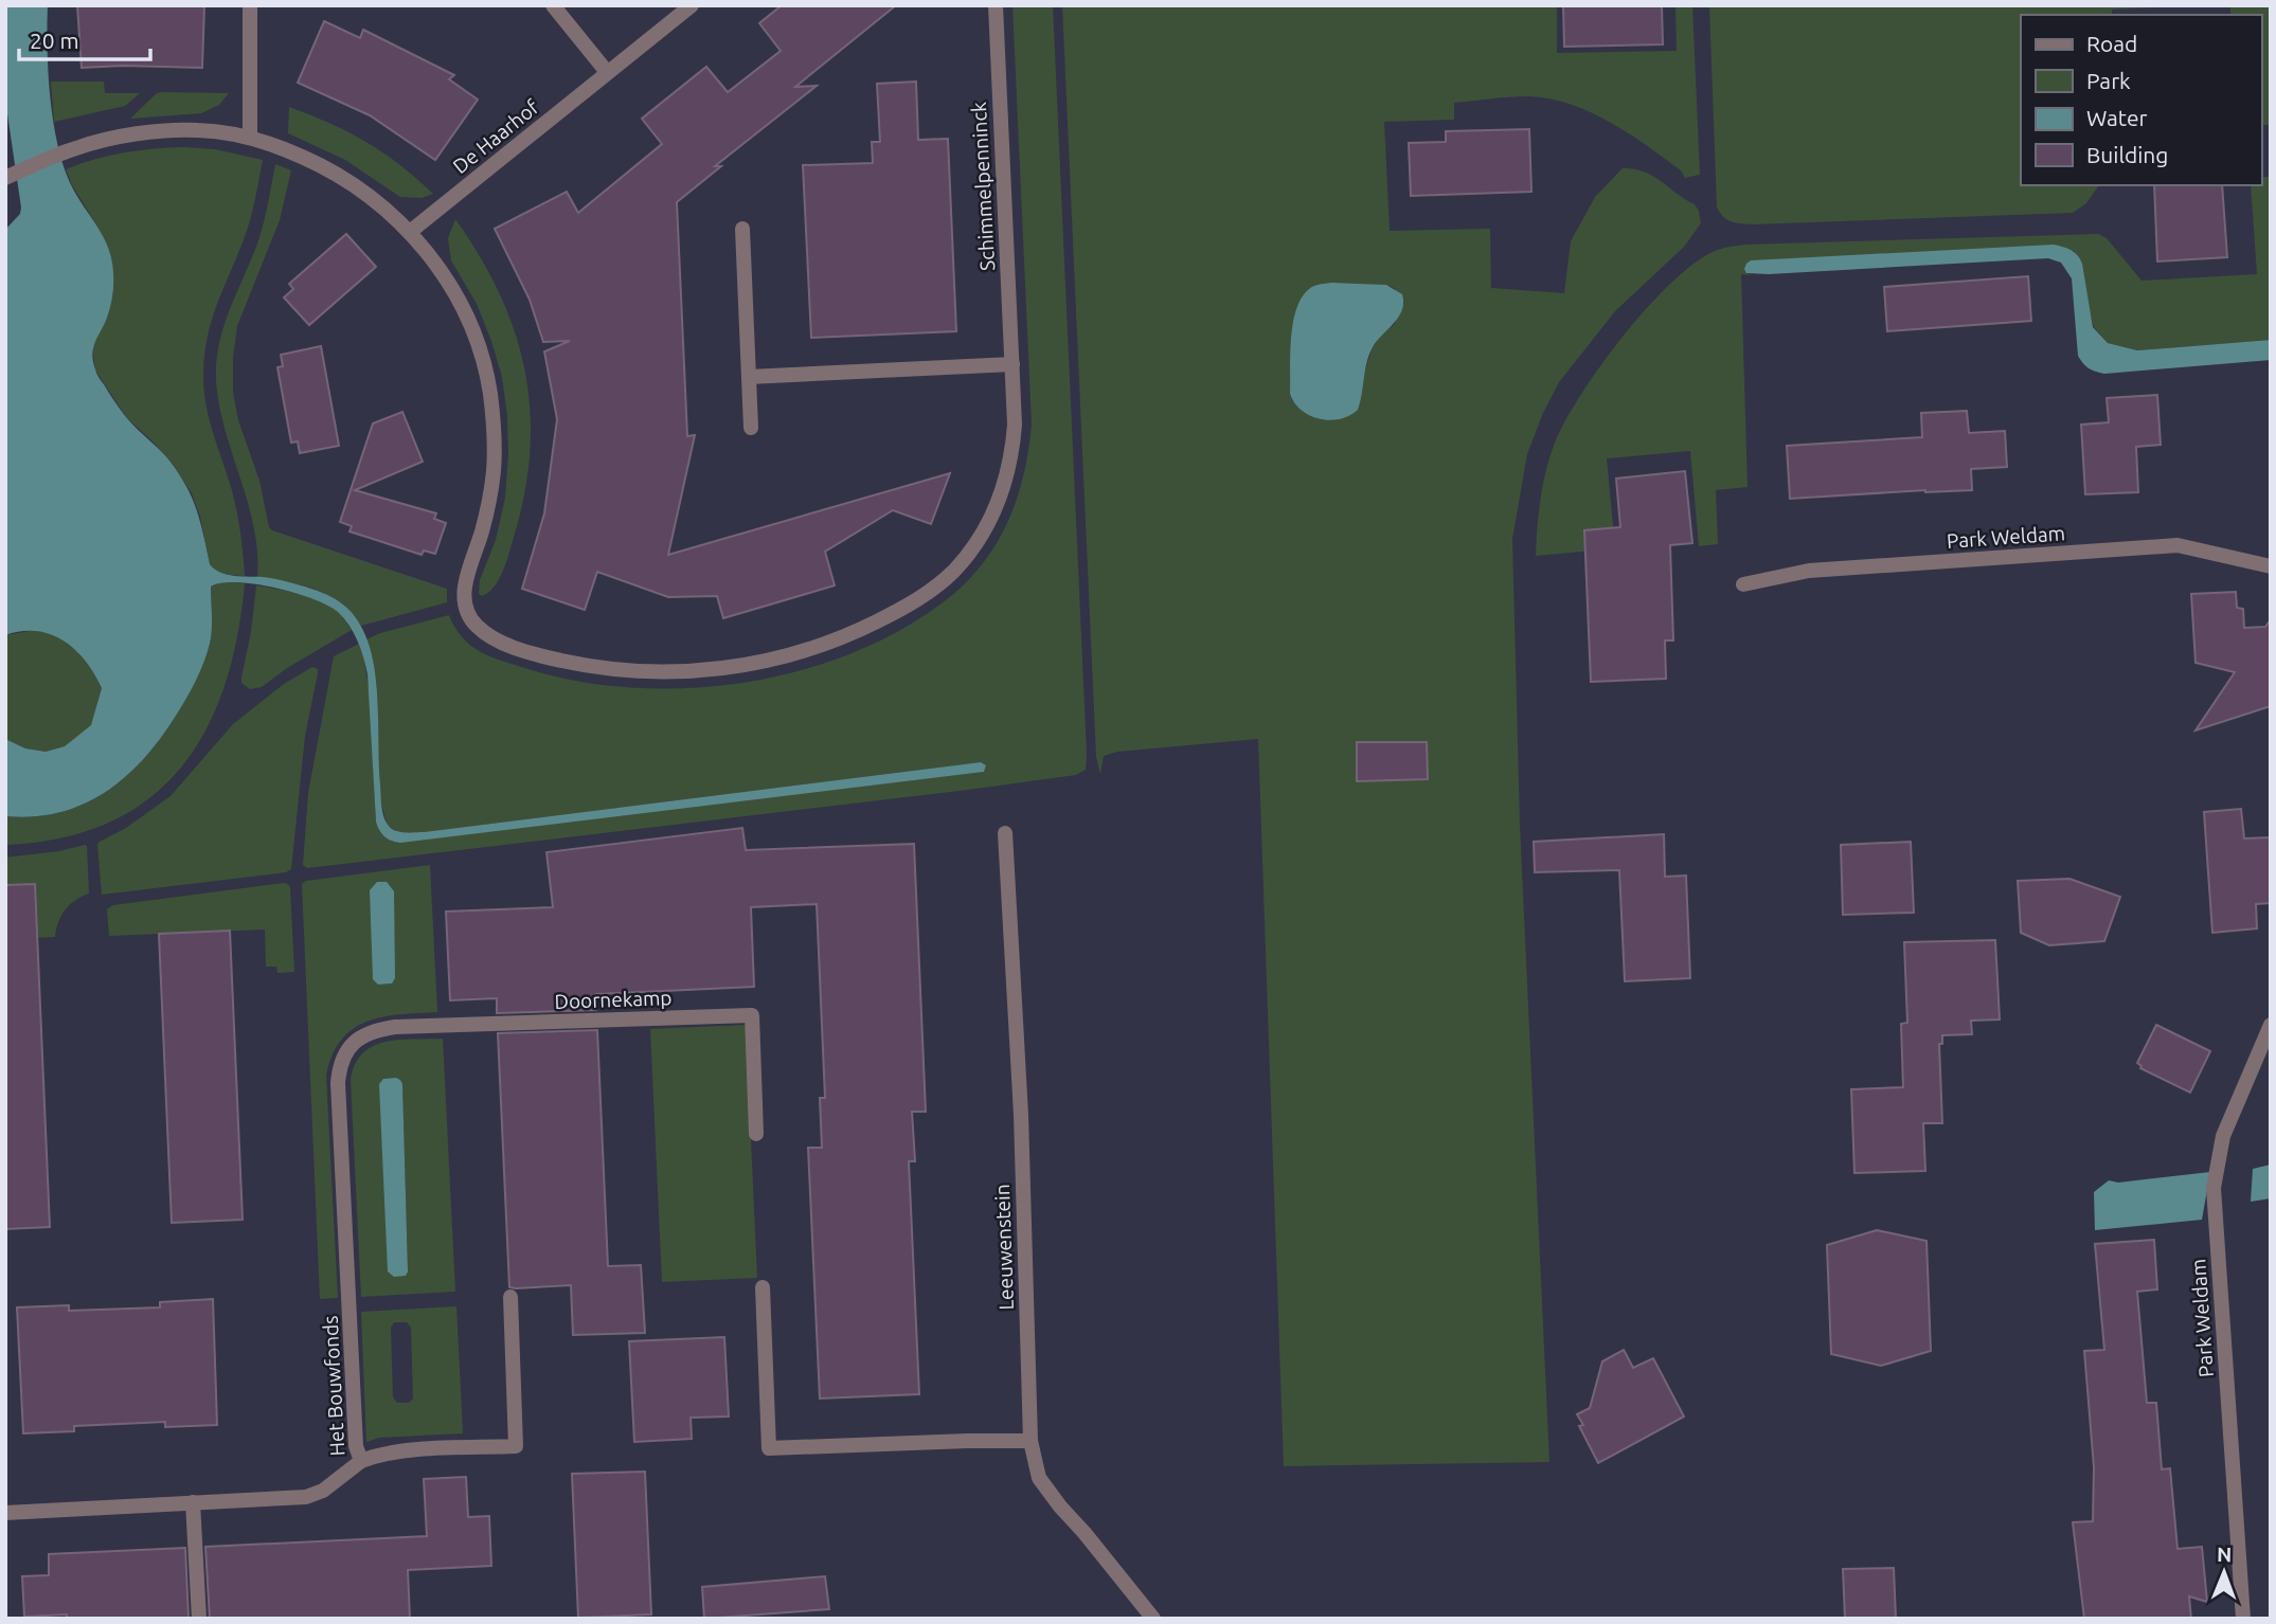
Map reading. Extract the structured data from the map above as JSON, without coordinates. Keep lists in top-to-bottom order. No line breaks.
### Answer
{"streets":{"street":["De Haarhof","Schimmelpenninck","Park Weldam","Doornekamp","Leeuwenstein","Het Bouwfonds"]},"crossings":[["De Haarhof","Schimmelpenninck"],["Doornekamp","Het Bouwfonds"]],"legend":["Road","Park","Water","Building"],"scale_bar":"20 m","north":"top"}
